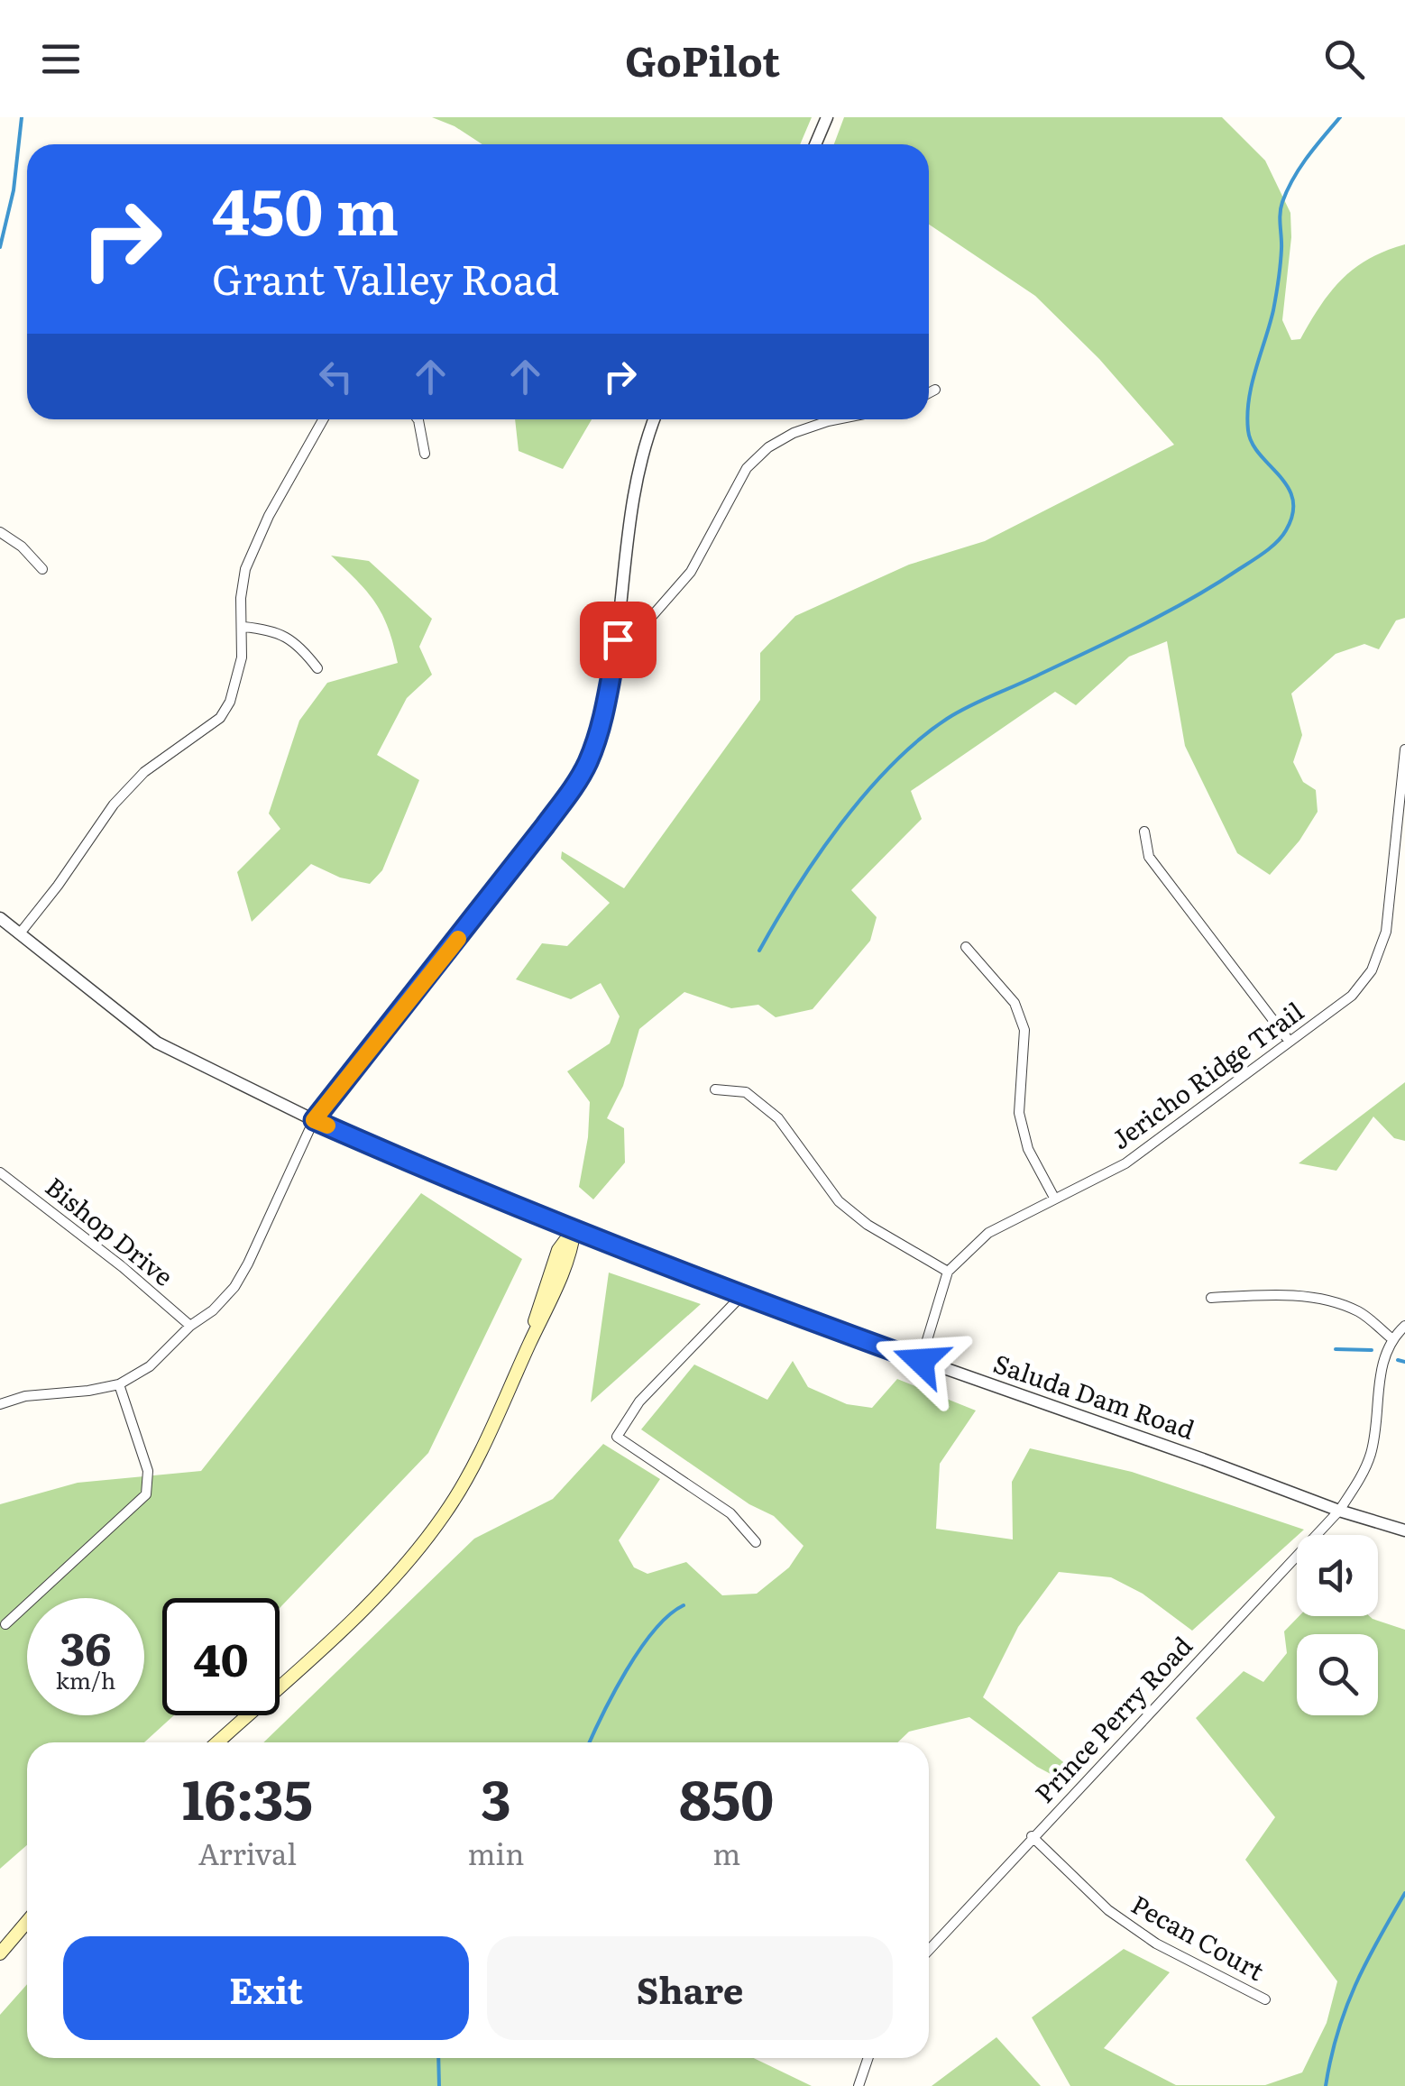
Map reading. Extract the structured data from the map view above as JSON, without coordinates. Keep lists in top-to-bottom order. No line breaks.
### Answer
{"streets":{"street":["Jericho Ridge Trail","Bishop Drive","Saluda Dam Road","Prince Perry Road","Pecan Court"]},"crossings":[["Jericho Ridge Trail","Saluda Dam Road"],["Saluda Dam Road","Prince Perry Road"],["Prince Perry Road","Pecan Court"]],"page":{"header":"GoPilot","turn":["450 m","Grant Valley Road"],"speed":"36 km/h","limit":"40","eta":["16:35","Arrival","3","min","850","m"],"buttons":["Exit","Share"]}}
